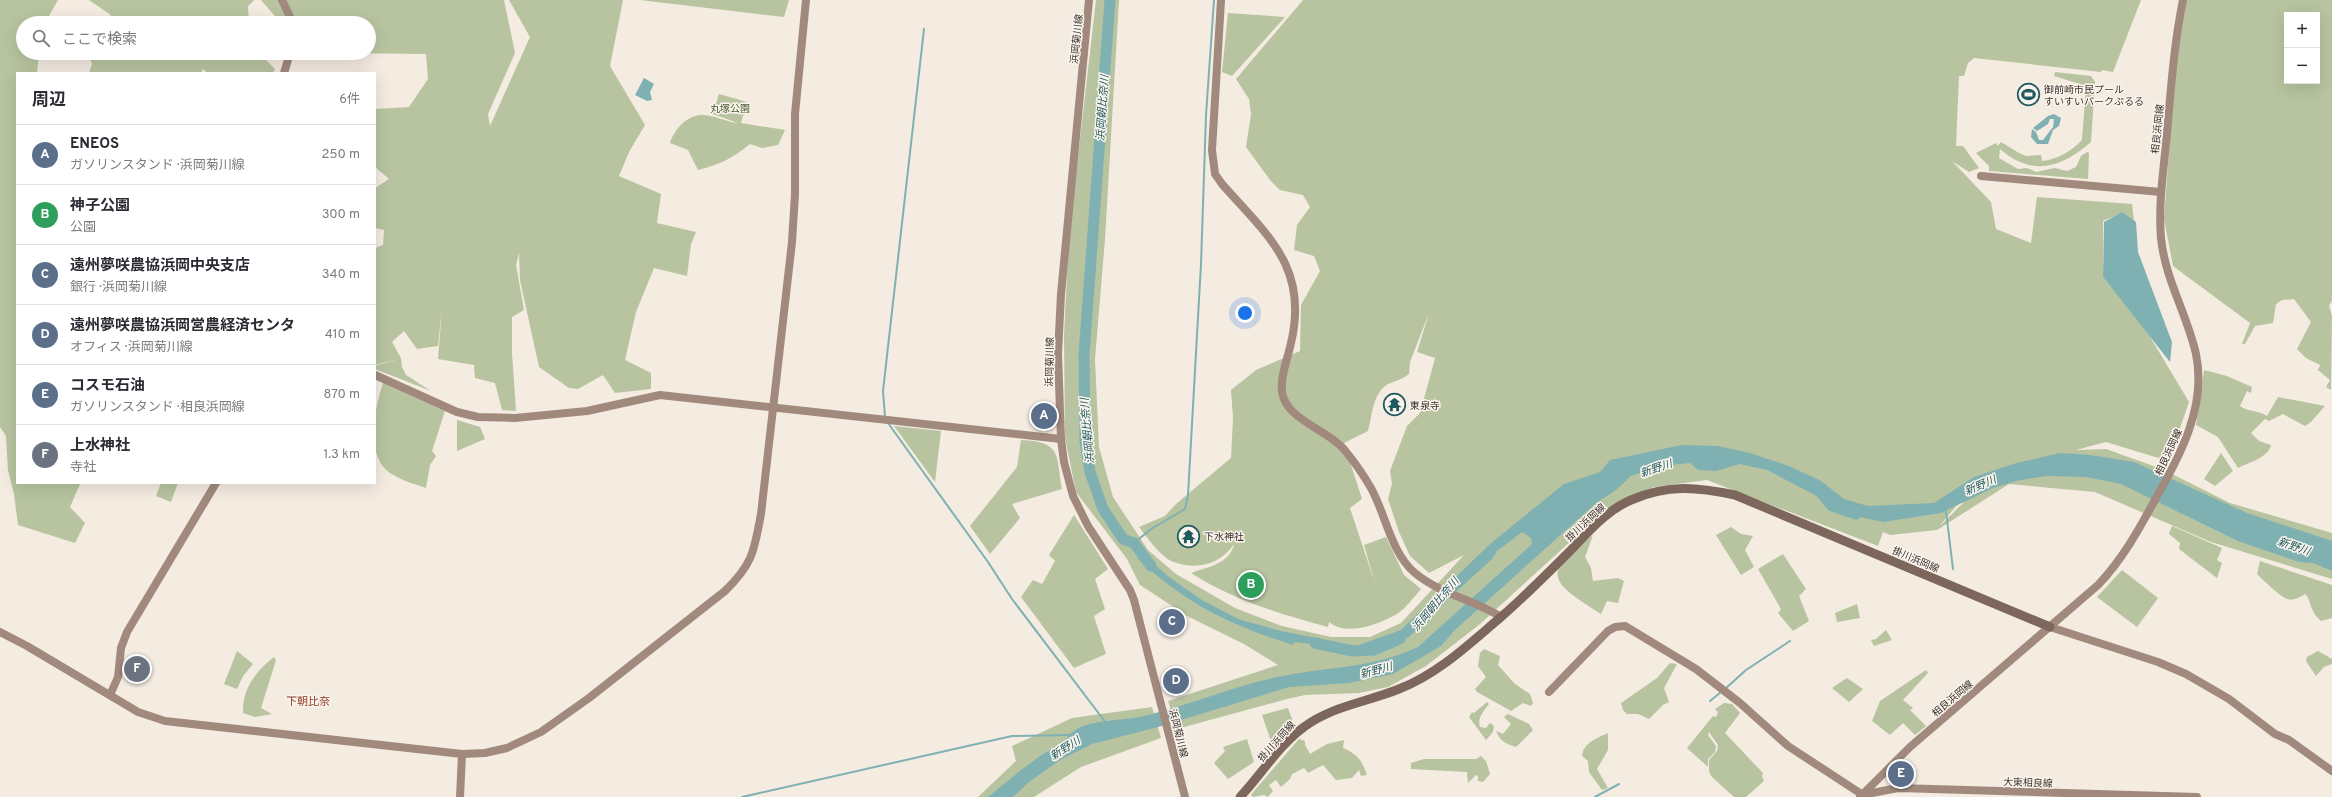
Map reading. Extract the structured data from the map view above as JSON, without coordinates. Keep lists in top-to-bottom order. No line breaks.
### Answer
{"streets":{"main road":["掛川浜岡線"],"street":["浜岡菊川線","相良浜岡線","大東相良線"]},"crossings":[["相良浜岡線","掛川浜岡線"],["相良浜岡線","大東相良線"]],"districts":["下朝比奈"],"water":["浜岡朝比奈川","新野川"],"parks":["丸塚公園"],"places":{"sports":["御前崎市民プール すいすいパークぷるる"],"temple":["東泉寺","下水神社"]},"page":{"map_buttons":["+","−"],"search":"ここで検索","heading":["周辺","6件"],"list":[{"mark":"A","name":"ENEOS","note":"ガソリンスタンド · 浜岡菊川線","value":"250 m"},{"mark":"B","name":"神子公園","note":"公園","value":"300 m"},{"mark":"C","name":"遠州夢咲農協浜岡中央支店","note":"銀行 · 浜岡菊川線","value":"340 m"},{"mark":"D","name":"遠州夢咲農協浜岡営農経済センタ","note":"オフィス · 浜岡菊川線","value":"410 m"},{"mark":"E","name":"コスモ石油","note":"ガソリンスタンド · 相良浜岡線","value":"870 m"},{"mark":"F","name":"上水神社","note":"寺社","value":"1.3 km"}],"pins":["A","B","C","F","D","E"]}}
